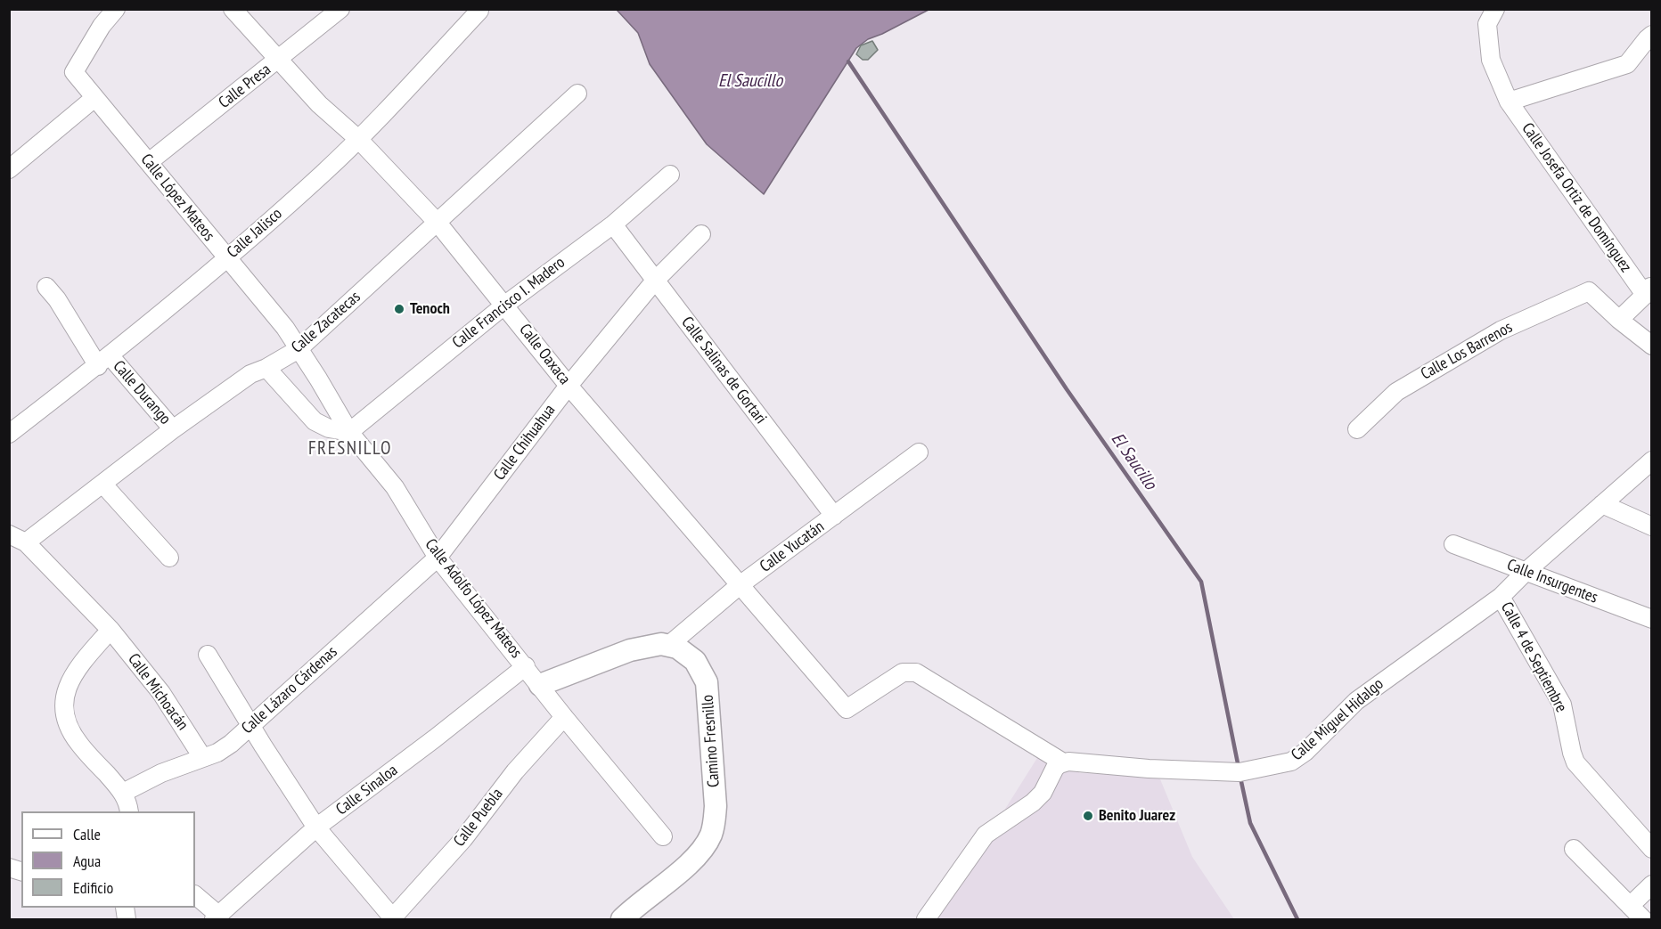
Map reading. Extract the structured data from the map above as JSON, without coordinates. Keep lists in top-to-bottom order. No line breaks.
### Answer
{"streets":{"street":["Calle Presa","Calle López Mateos","Calle Josefa Ortiz de Domínguez","Calle Jalisco","Calle Francisco I. Madero","Calle Zacatecas","Calle Los Barrenos","Calle Oaxaca","Calle Salinas de Gortari","Calle Durango","Calle Chihuahua","Calle Yucatán","Calle Insurgentes","Calle Adolfo López Mateos","Calle 4 de Septiembre","Calle Lázaro Cárdenas","Calle Michoacán","Calle Miguel Hidalgo","Camino Fresnillo","Calle Sinaloa","Calle Puebla"]},"crossings":[["Calle Presa","Calle López Mateos"],["Calle Presa","Calle Oaxaca"],["Calle López Mateos","Calle Jalisco"],["Calle López Mateos","Calle Zacatecas"],["Calle López Mateos","Calle Adolfo López Mateos"],["Calle Jalisco","Calle Oaxaca"],["Calle Jalisco","Calle Durango"],["Calle Francisco I. Madero","Calle Oaxaca"],["Calle Francisco I. Madero","Calle Salinas de Gortari"],["Calle Francisco I. Madero","Calle Adolfo López Mateos"],["Calle Zacatecas","Calle Oaxaca"],["Calle Zacatecas","Calle Durango"],["Calle Zacatecas","Calle Adolfo López Mateos"],["Calle Zacatecas","Calle Michoacán"],["Calle Oaxaca","Calle Chihuahua"],["Calle Oaxaca","Calle Yucatán"],["Calle Oaxaca","Calle Miguel Hidalgo"],["Calle Salinas de Gortari","Calle Chihuahua"],["Calle Salinas de Gortari","Calle Yucatán"],["Calle Chihuahua","Calle Adolfo López Mateos"],["Calle Chihuahua","Calle Lázaro Cárdenas"],["Calle Yucatán","Camino Fresnillo"],["Calle Insurgentes","Calle Miguel Hidalgo"],["Calle Adolfo López Mateos","Calle Lázaro Cárdenas"],["Calle Adolfo López Mateos","Calle Sinaloa"],["Calle Adolfo López Mateos","Calle Puebla"],["Calle 4 de Septiembre","Calle Miguel Hidalgo"],["Calle Lázaro Cárdenas","Calle Michoacán"]],"districts":["FRESNILLO"],"water":["El Saucillo"],"places":["Tenoch","Benito Juarez"],"legend":["Calle","Agua","Edificio"]}
